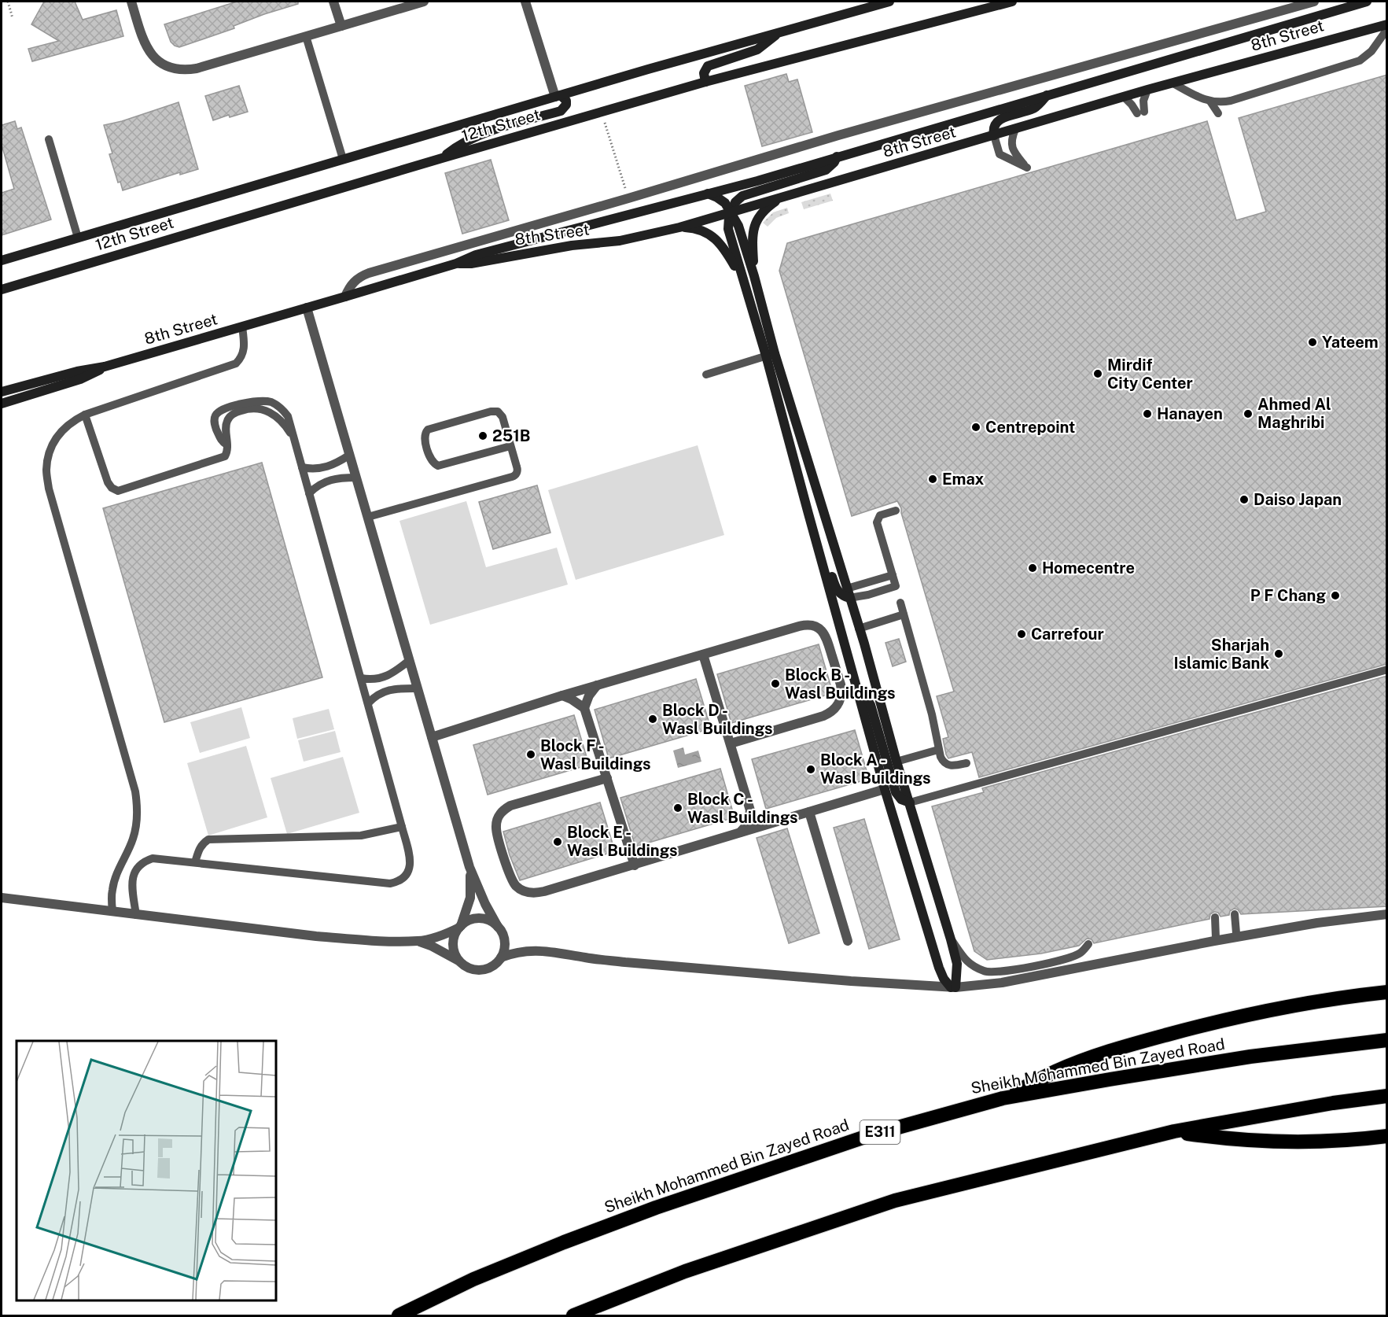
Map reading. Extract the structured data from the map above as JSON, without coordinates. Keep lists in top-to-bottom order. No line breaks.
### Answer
{"streets":{"highway":["Sheikh Mohammed Bin Zayed Road","E311"],"street":["8th Street","12th Street"]},"places":["Yateem","Mirdif City Center","Hanayen","Ahmed Al Maghribi","Centrepoint","251B","Emax","Daiso Japan","Homecentre","P F Chang","Carrefour","Sharjah Islamic Bank","Block B - Wasl Buildings","Block D - Wasl Buildings","Block F - Wasl Buildings","Block A - Wasl Buildings","Block C - Wasl Buildings","Block E - Wasl Buildings"]}
